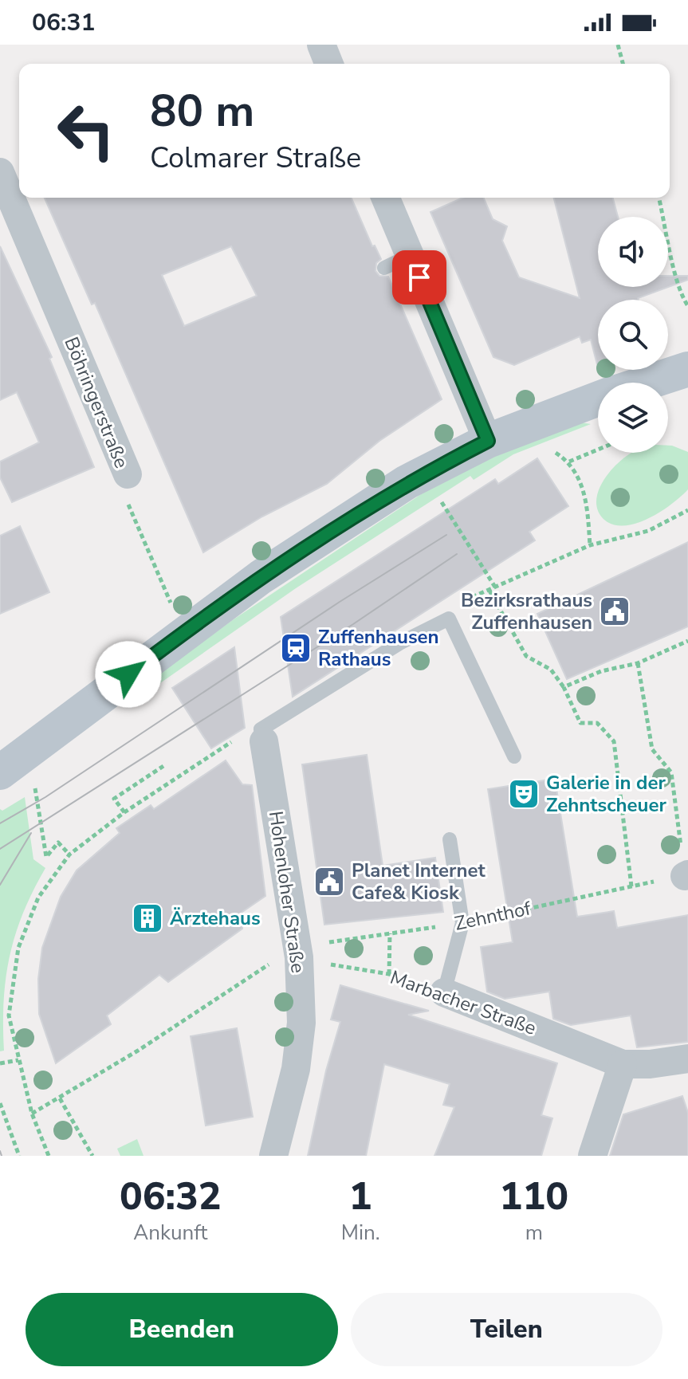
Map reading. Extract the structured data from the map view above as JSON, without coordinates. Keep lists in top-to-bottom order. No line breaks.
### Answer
{"streets":{"street":["Böhringerstraße","Hohenloher Straße","Marbacher Straße"],"path":["Zehnthof"]},"crossings":[["Hohenloher Straße","Zehnthof"],["Hohenloher Straße","Marbacher Straße"],["Zehnthof","Marbacher Straße"]],"places":{"public building":["Bezirksrathaus Zuffenhausen","Planet Internet Cafe& Kiosk"],"station":["Zuffenhausen Rathaus"],"theatre":["Galerie in der Zehntscheuer"],"building":["Ärztehaus"]},"page":{"status":"06:31","turn":["80 m","Colmarer Straße"],"eta":["06:32","Ankunft","1","Min.","110","m"],"buttons":["Beenden","Teilen"]}}
